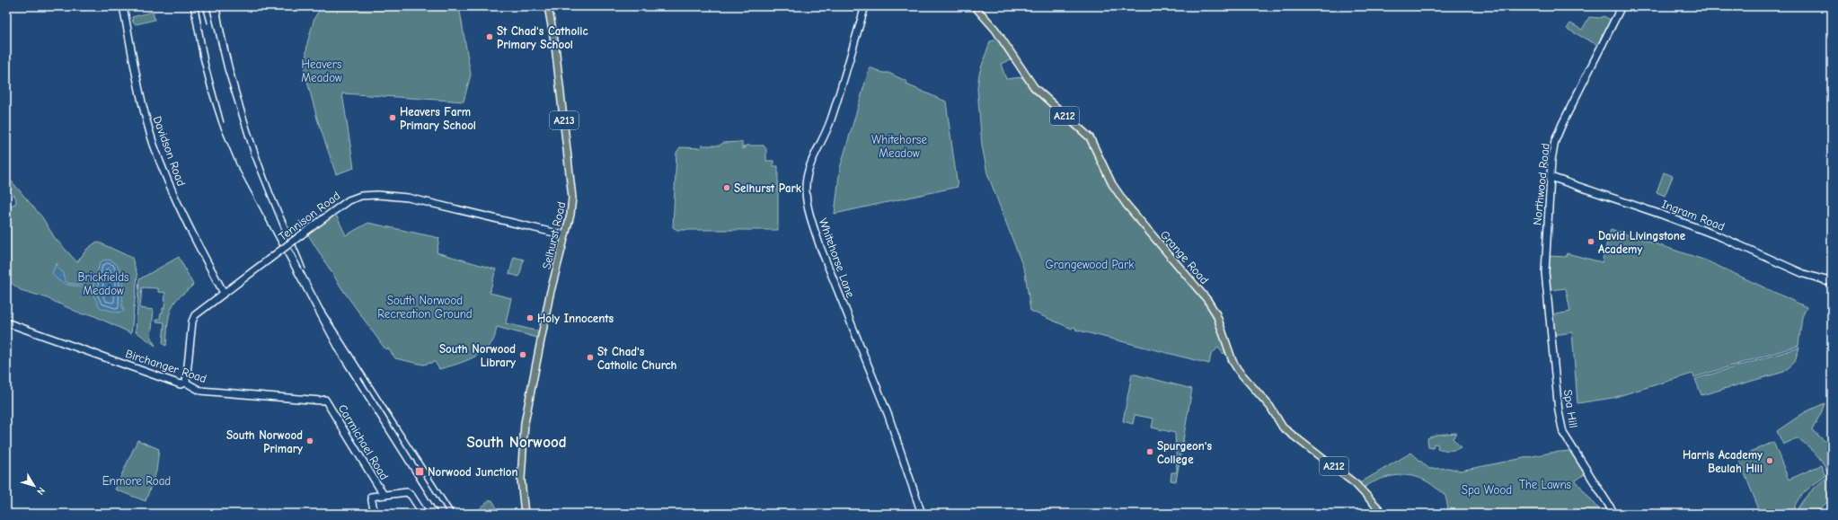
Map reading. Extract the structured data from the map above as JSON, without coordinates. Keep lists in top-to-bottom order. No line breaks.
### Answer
{"streets":{"main road":["A212","A213","Selhurst Road","Grange Road"],"street":["Davidson Road","Northwood Road","Ingram Road","Tennison Road","Whitehorse Lane","Birchanger Road","Spa Hill","Carmichael Road"]},"crossings":[["Davidson Road","Tennison Road"],["Northwood Road","Ingram Road"],["Northwood Road","Spa Hill"],["Tennison Road","Selhurst Road"],["Tennison Road","Birchanger Road"],["Birchanger Road","Carmichael Road"]],"districts":["South Norwood"],"parks":["Heavers Meadow","Whitehorse Meadow","Grangewood Park","Brickfields Meadow","South Norwood Recreation Ground","Enmore Road","The Lawns","Spa Wood"],"places":{"other":["St Chad's Catholic Primary School","Heavers Farm Primary School","Selhurst Park","David Livingstone Academy","Holy Innocents","South Norwood Library","St Chad's Catholic Church","South Norwood Primary","Spurgeon's College","Harris Academy Beulah Hill"],"transit":["Norwood Junction"]},"north":"bottom right"}
